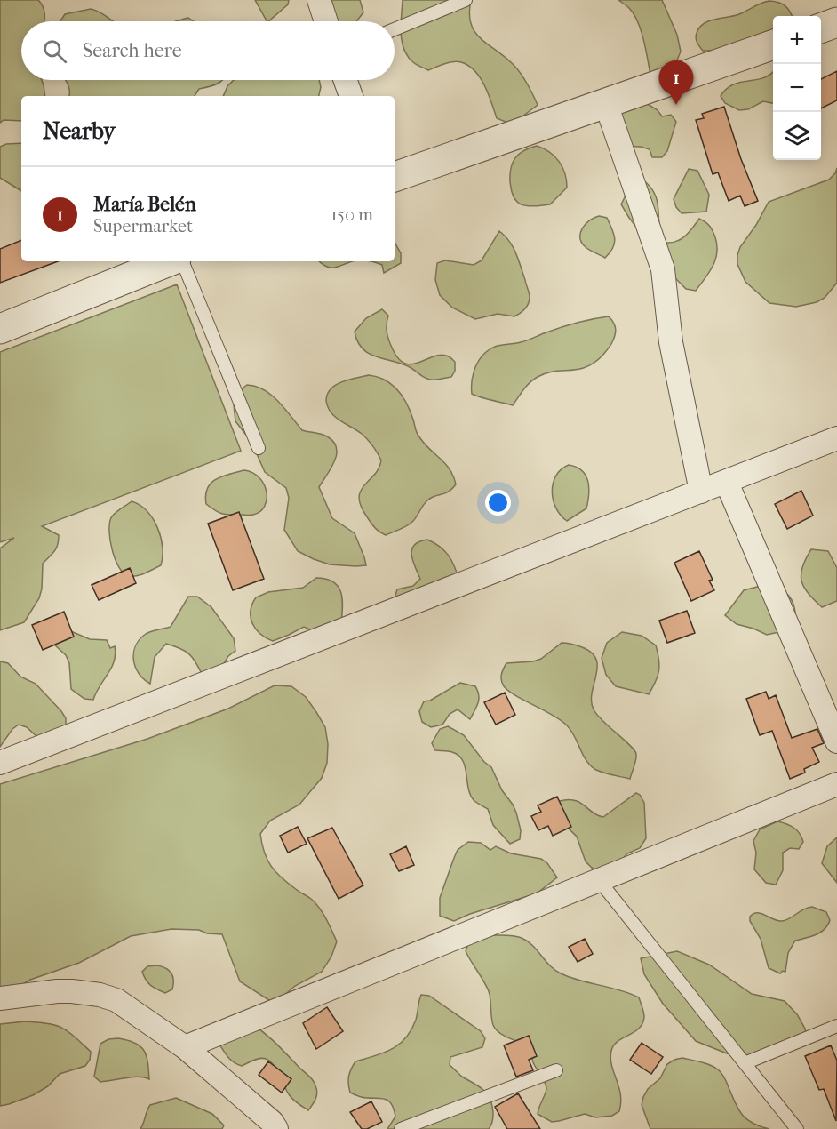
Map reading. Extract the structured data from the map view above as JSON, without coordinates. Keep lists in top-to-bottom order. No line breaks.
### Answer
{"page":{"map_buttons":["+","−"],"search":"Search here","pins":"1","heading":"Nearby","list":[{"mark":"1","name":"María Belén","note":"Supermarket","value":"150 m"}]}}
